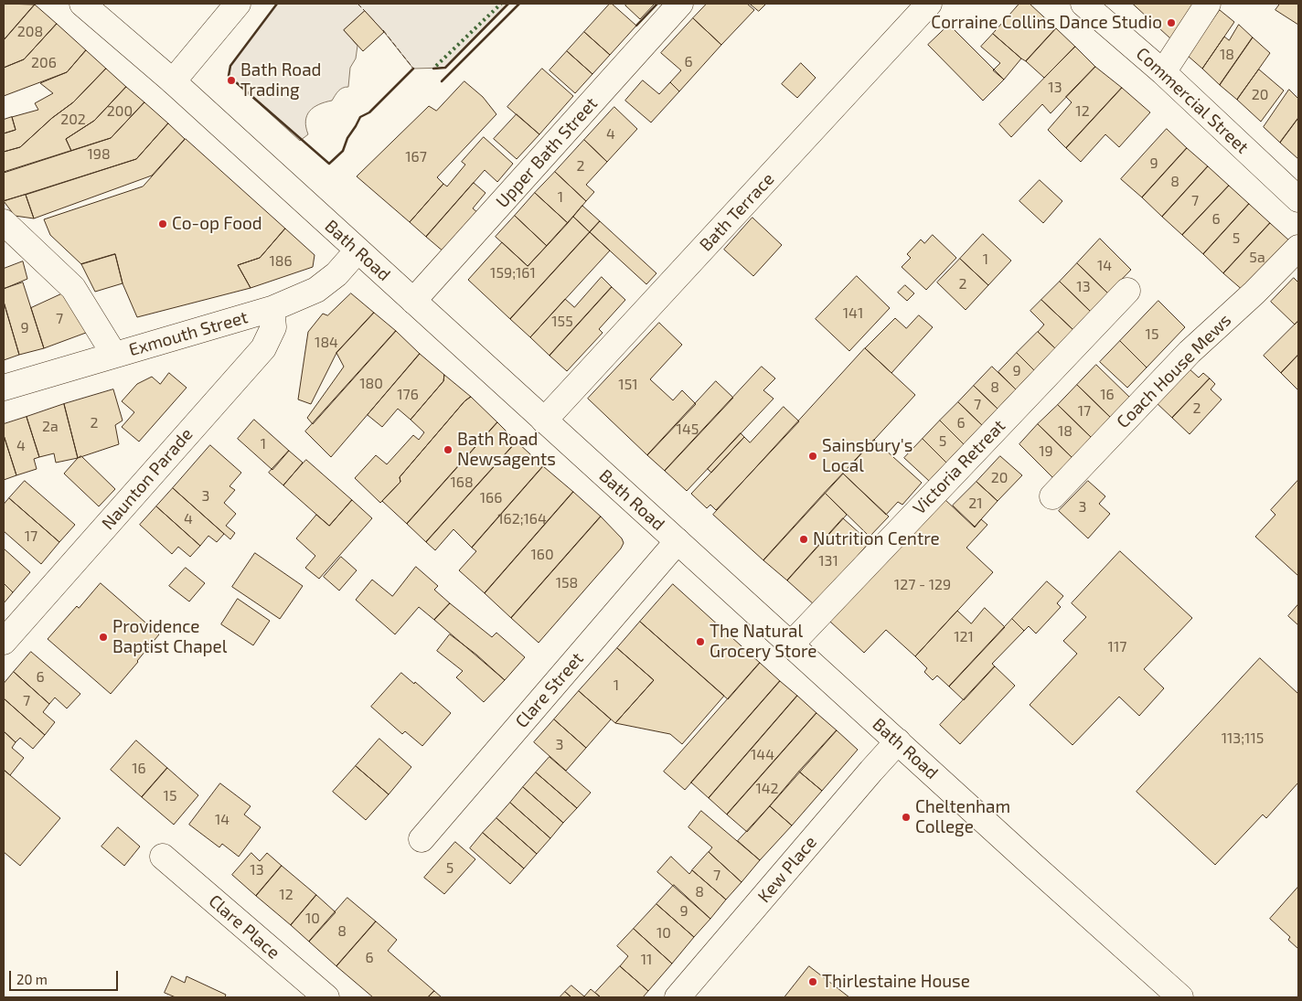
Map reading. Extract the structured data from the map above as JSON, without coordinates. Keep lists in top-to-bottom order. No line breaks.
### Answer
{"streets":{"street":["Commercial Street","Upper Bath Street","Bath Terrace","Bath Road","Exmouth Street","Coach House Mews","Victoria Retreat","Naunton Parade","Clare Street","Kew Place","Clare Place"]},"crossings":[["Upper Bath Street","Bath Road"],["Bath Terrace","Bath Road"],["Bath Road","Exmouth Street"],["Bath Road","Victoria Retreat"],["Bath Road","Clare Street"],["Bath Road","Kew Place"],["Exmouth Street","Naunton Parade"]],"places":["Corraine Collins Dance Studio","Bath Road Trading","Co-op Food","Bath Road Newsagents","Sainsbury's Local","Nutrition Centre","Providence Baptist Chapel","The Natural Grocery Store","Cheltenham College","Thirlestaine House"],"house_numbers":["208","18","6","206","13","20","200","12","202","4","198","167","9","2","8","1","7","6","5","5a","1","186","14","159;161","2","13","141","7","155","9","15","184","9","180","151","8","176","16","7","2","17","2","6","2a","145","18","5","1","4","19","20","168","3","166","21","3","4","162;164","17","160","131","158","127 - 129","121","117","6","1","7","113;115","3","144","16","142","15","14","5","13","7","8","12","9","10","8","10","6","11"],"scale_bar":"20 m"}
